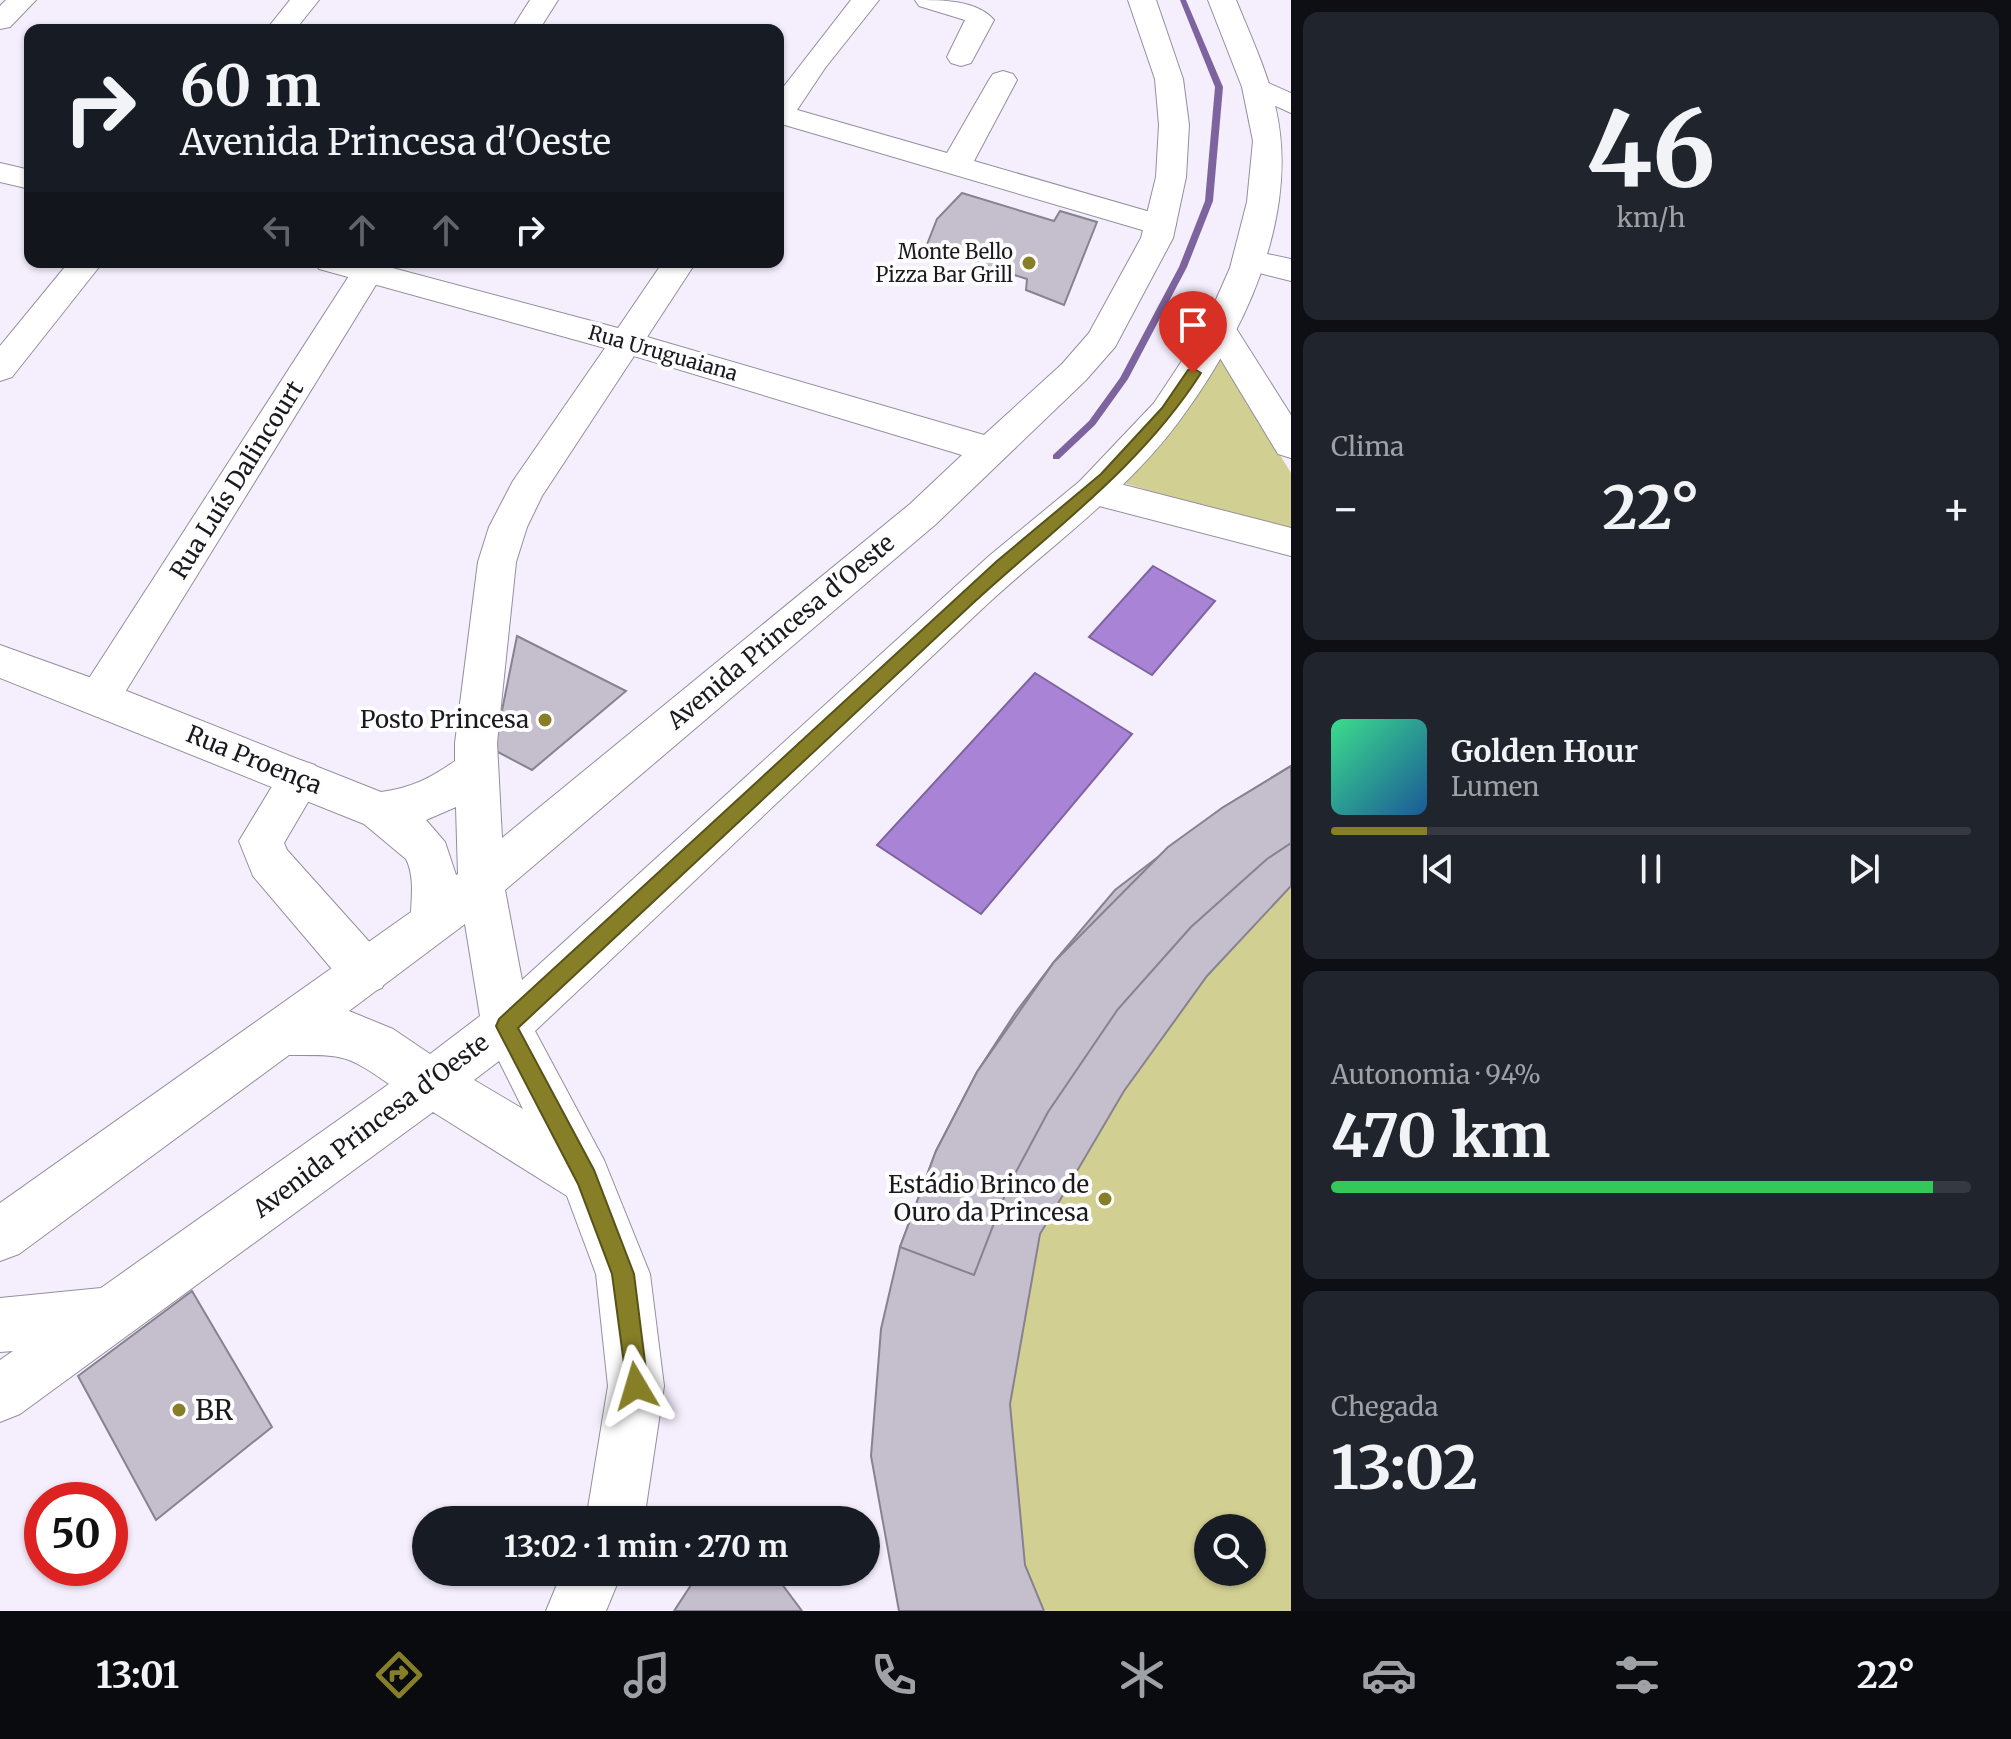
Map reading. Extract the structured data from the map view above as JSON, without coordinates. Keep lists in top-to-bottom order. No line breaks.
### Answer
{"streets":{"main road":["Rua Uruguaiana","Rua Luís Dalincourt","Avenida Princesa d'Oeste","Rua Proença"]},"crossings":[["Rua Uruguaiana","Avenida Princesa d'Oeste"],["Rua Luís Dalincourt","Rua Proença"],["Avenida Princesa d'Oeste","Rua Proença"]],"places":["Monte Bello Pizza Bar Grill","Posto Princesa","Estádio Brinco de Ouro da Princesa","BR"],"page":{"tile":[["46","km/h"],"Clima",["Autonomia · 94%","470 km"],["Chegada","13:02"]],"turn":["60 m","Avenida Princesa d'Oeste"],"heat":["−","22°","+"],"song":["Golden Hour","Lumen"],"limit":"50","trip":"13:02 · 1 min · 270 m","tabs":["13:01","22°"]}}
